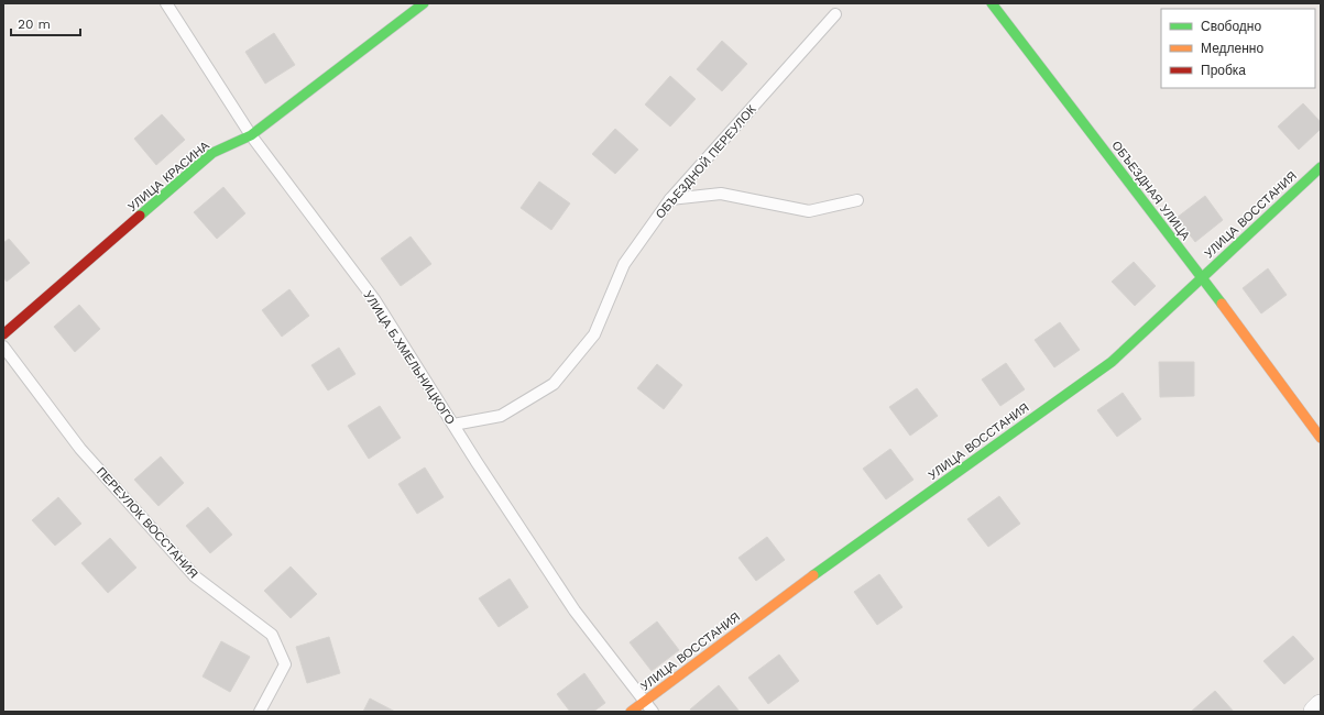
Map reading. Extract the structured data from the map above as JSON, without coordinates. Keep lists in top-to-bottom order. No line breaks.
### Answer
{"streets":{"street":["УЛИЦА КРАСИНА","ОБЪЕЗДНАЯ УЛИЦА","УЛИЦА ВОССТАНИЯ"],"lane":["ОБЪЕЗДНОЙ ПЕРЕУЛОК","УЛИЦА Б.ХМЕЛЬНИЦКОГО","ПЕРЕУЛОК ВОССТАНИЯ"]},"crossings":[["ОБЪЕЗДНОЙ ПЕРЕУЛОК","УЛИЦА Б.ХМЕЛЬНИЦКОГО"],["УЛИЦА КРАСИНА","УЛИЦА Б.ХМЕЛЬНИЦКОГО"],["ОБЪЕЗДНАЯ УЛИЦА","УЛИЦА ВОССТАНИЯ"],["УЛИЦА ВОССТАНИЯ","УЛИЦА Б.ХМЕЛЬНИЦКОГО"]],"legend":["Свободно","Медленно","Пробка"],"scale_bar":"20 m"}
